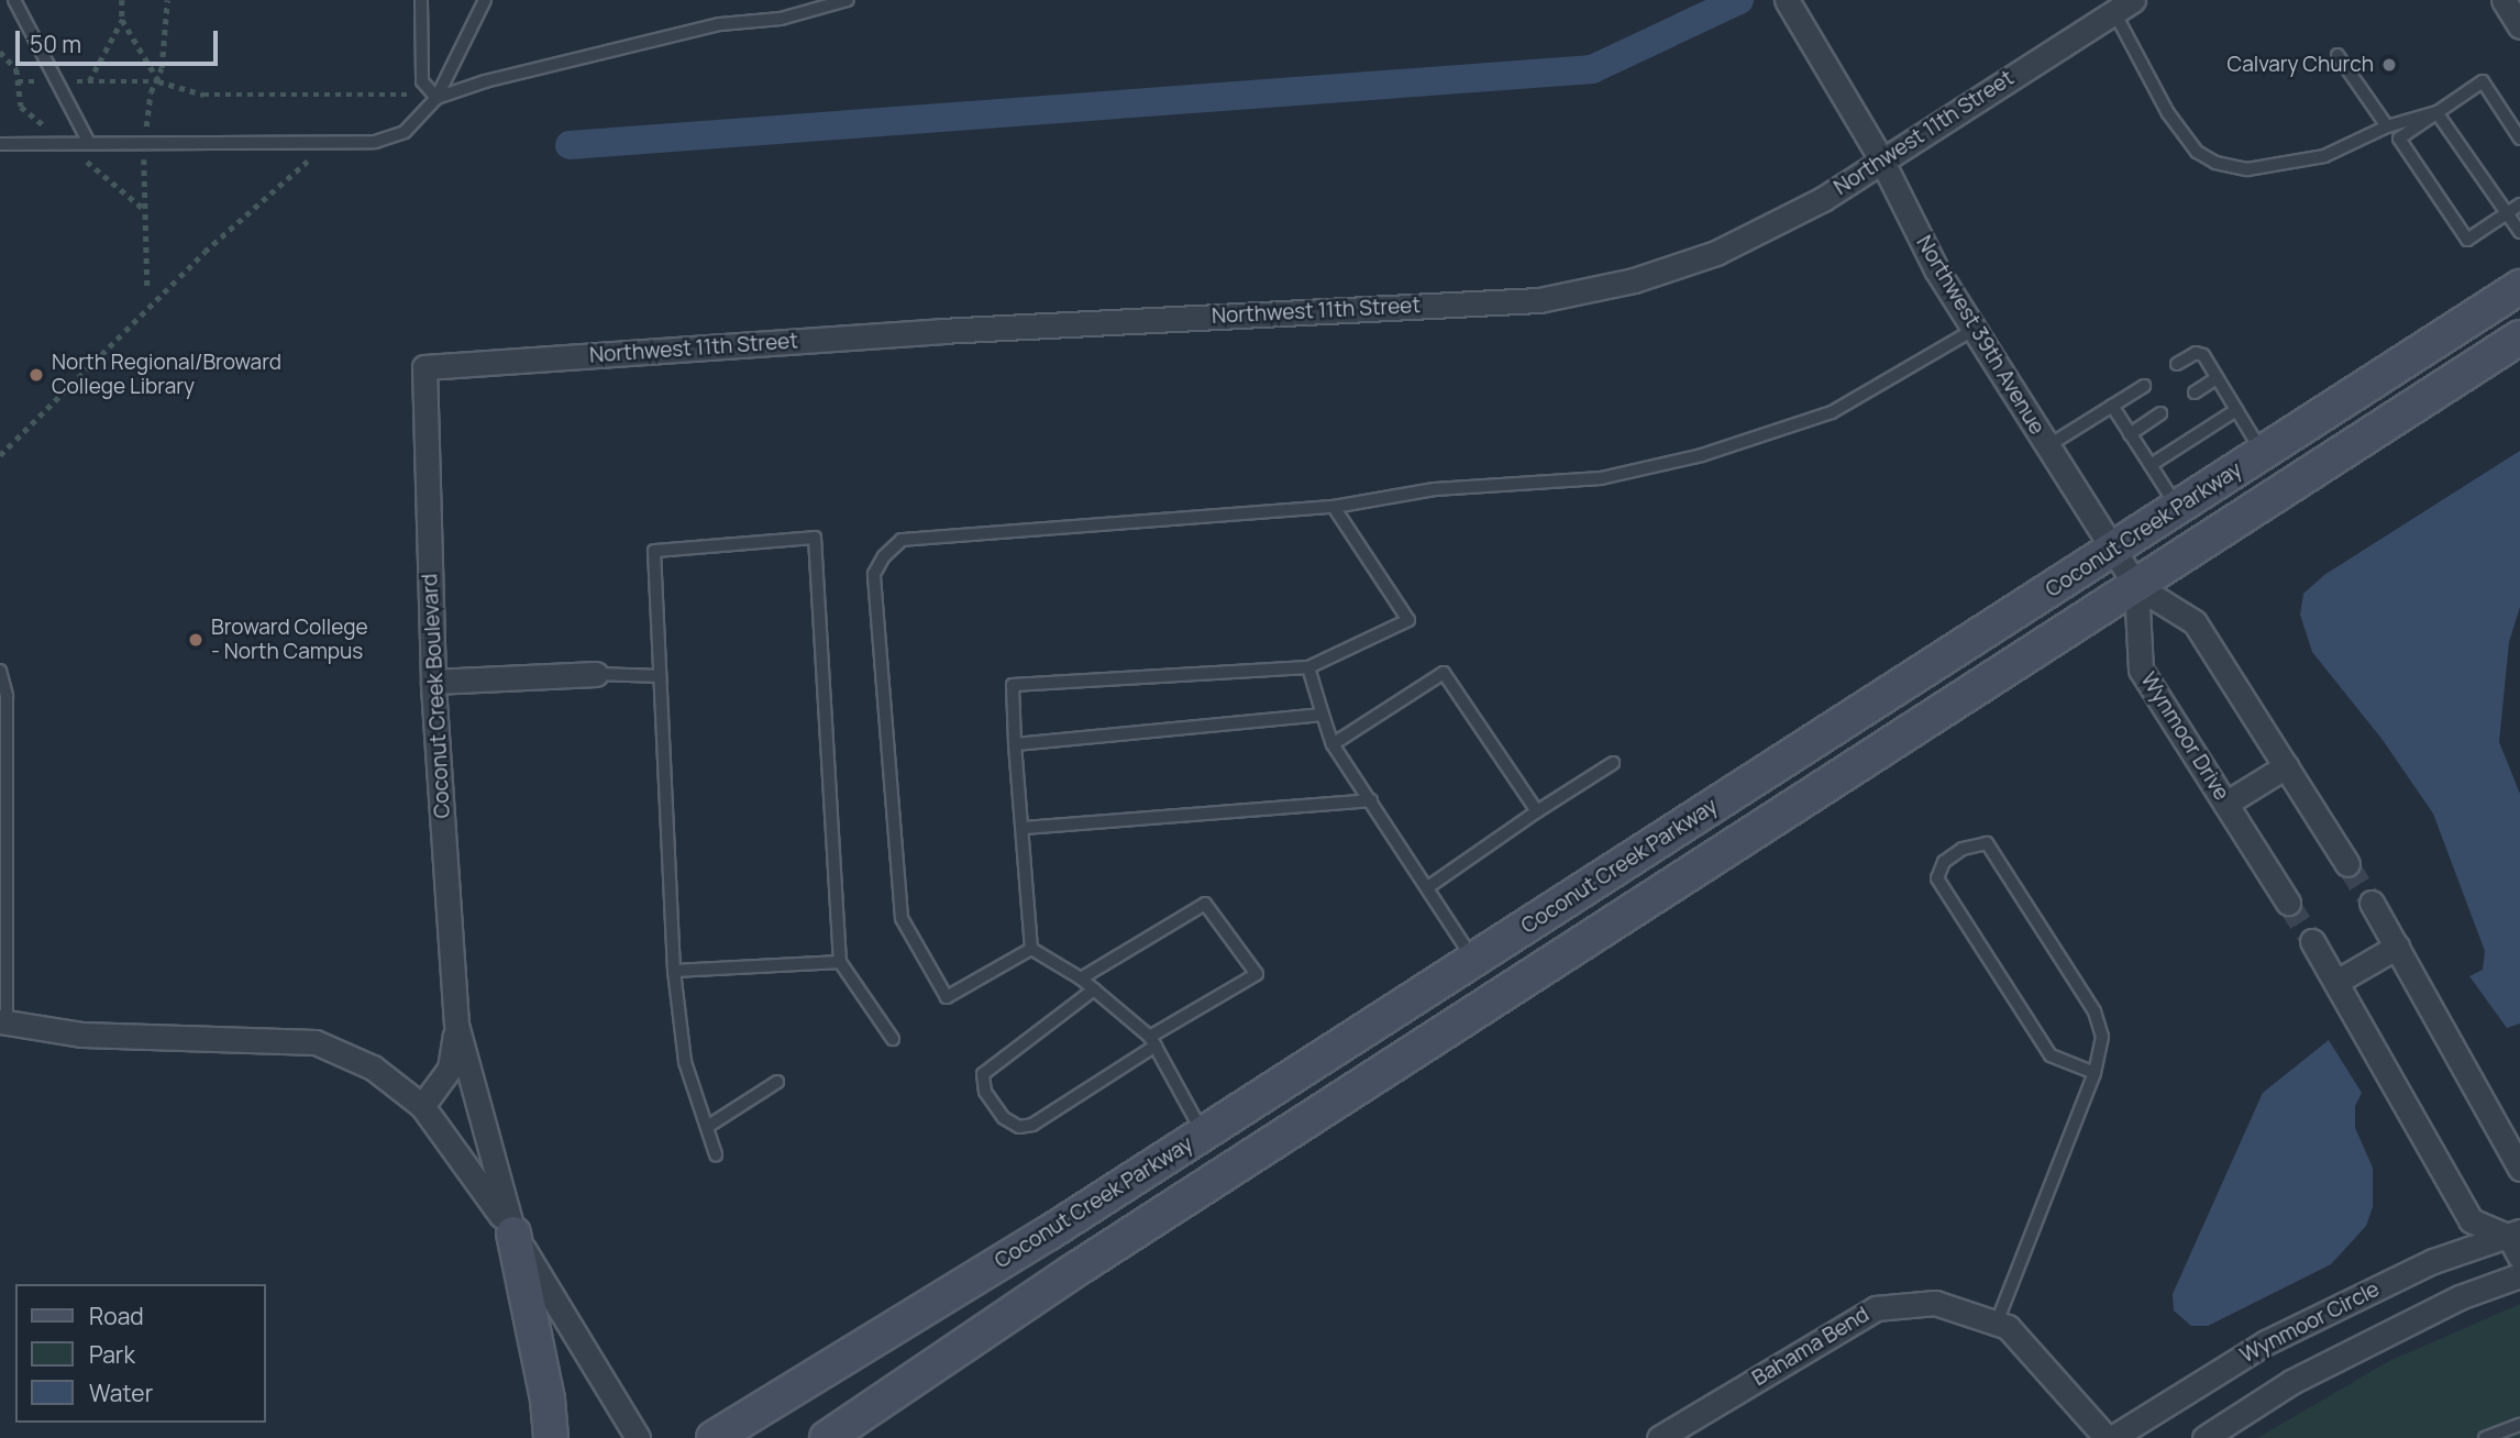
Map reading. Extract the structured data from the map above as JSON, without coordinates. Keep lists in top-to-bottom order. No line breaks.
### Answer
{"streets":{"main road":["Coconut Creek Parkway"],"street":["Northwest 11th Street","Northwest 39th Avenue","Coconut Creek Boulevard","Wynmoor Drive","Wynmoor Circle","Bahama Bend"]},"crossings":[["Northwest 11th Street","Northwest 39th Avenue"],["Northwest 11th Street","Coconut Creek Boulevard"],["Northwest 39th Avenue","Coconut Creek Parkway"],["Northwest 39th Avenue","Wynmoor Drive"],["Coconut Creek Parkway","Wynmoor Drive"],["Wynmoor Circle","Bahama Bend"]],"places":["Calvary Church","North Regional/Broward College Library","Broward College - North Campus"],"legend":["Road","Park","Water"],"scale_bar":"50 m"}
